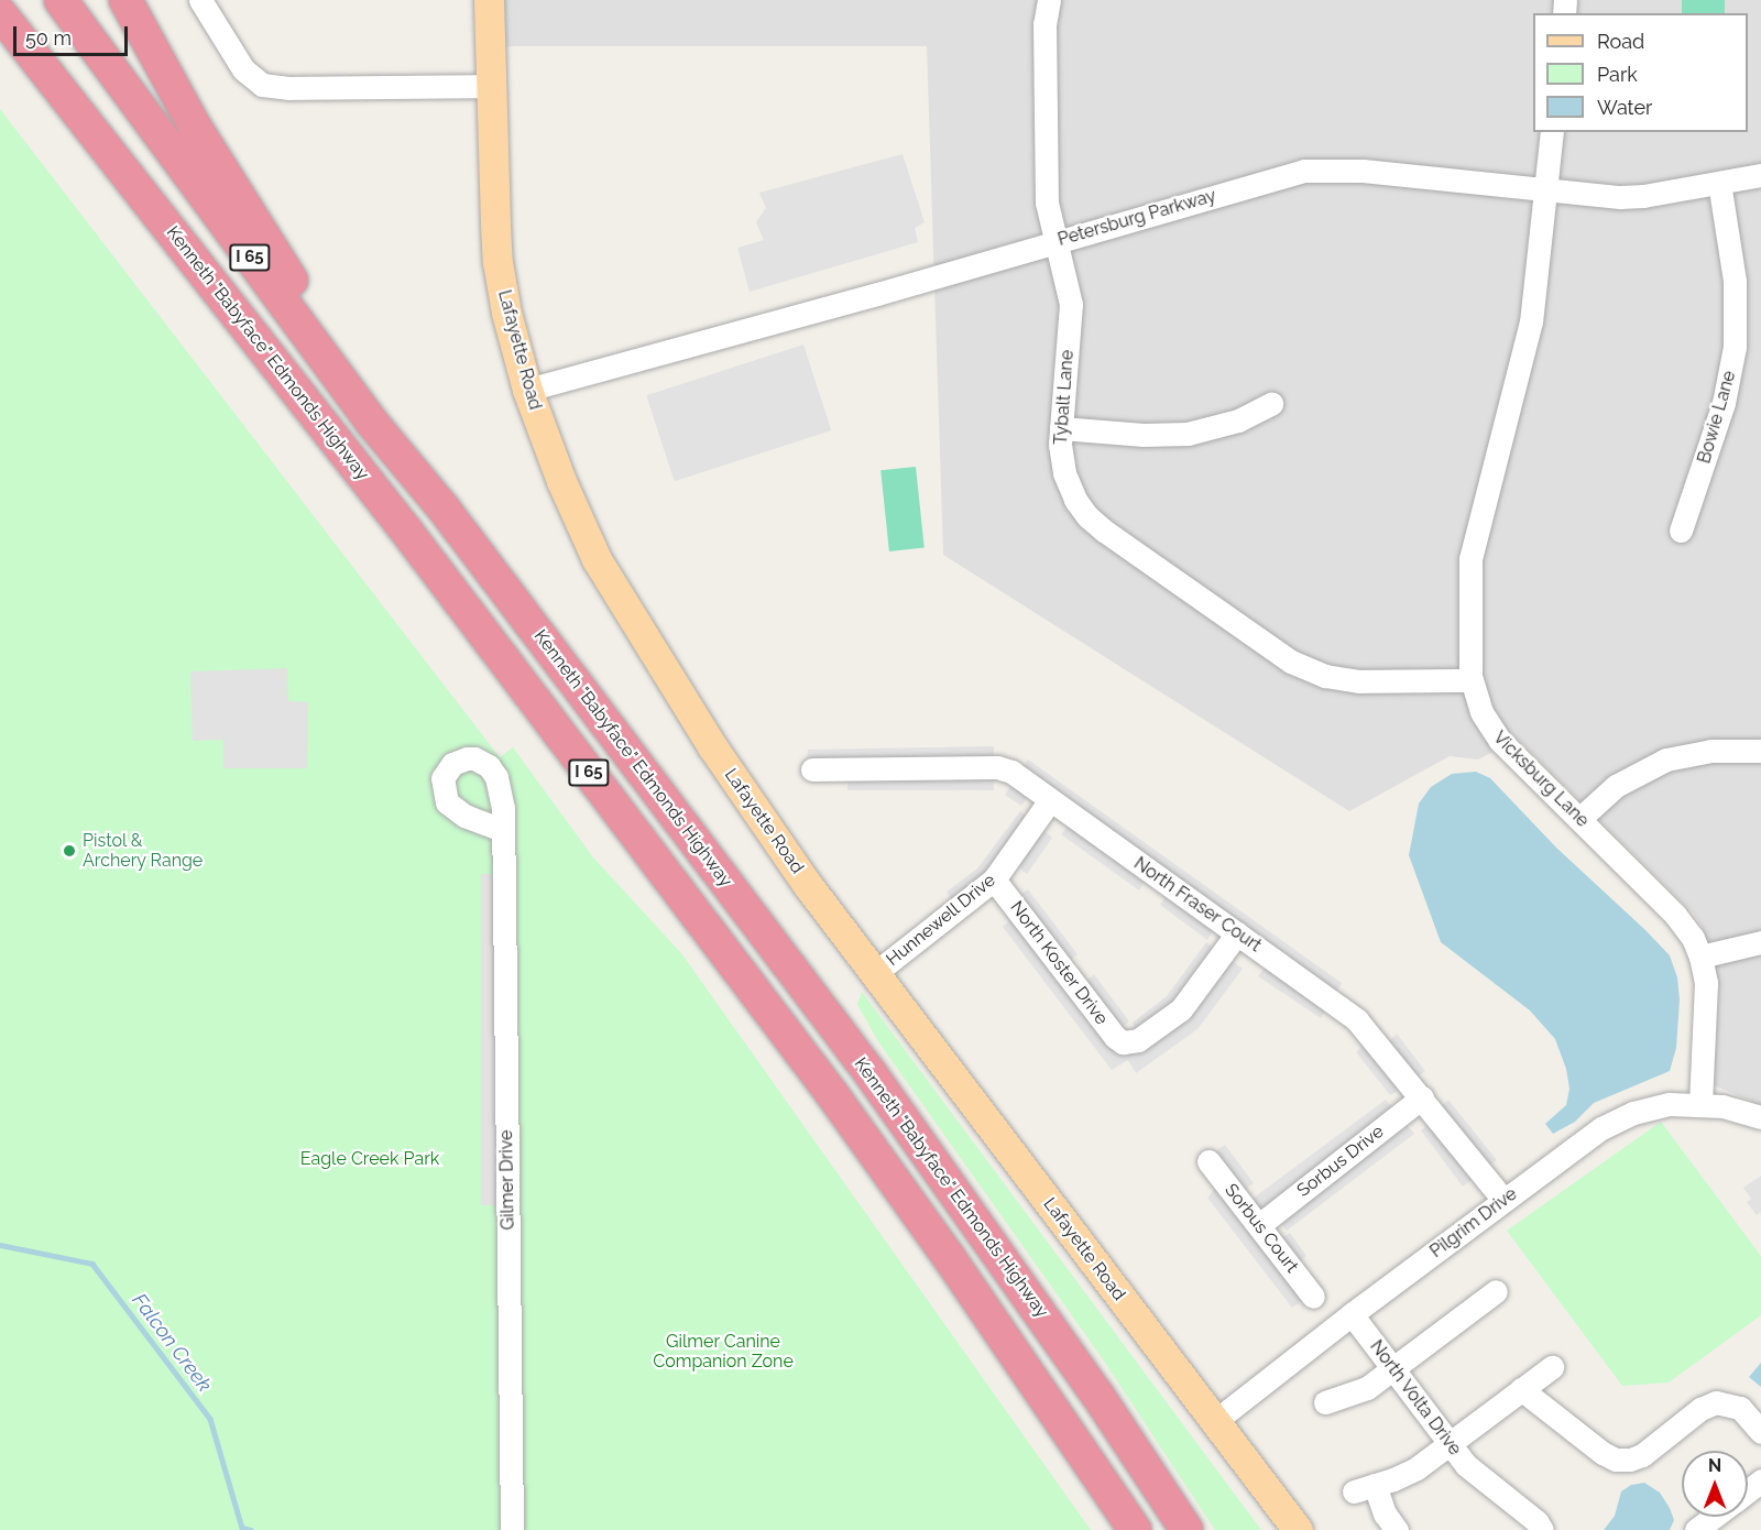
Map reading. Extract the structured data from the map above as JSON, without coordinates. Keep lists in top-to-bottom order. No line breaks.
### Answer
{"streets":{"highway":["I 65","Kenneth \"Babyface\" Edmonds Highway"],"main road":["Lafayette Road"],"street":["Petersburg Parkway","Tybalt Lane","Bowie Lane","Vicksburg Lane","North Fraser Court","Hunnewell Drive","North Koster Drive","Sorbus Drive","Gilmer Drive","Pilgrim Drive","Sorbus Court","North Volta Drive"]},"crossings":[["Petersburg Parkway","Lafayette Road"],["Petersburg Parkway","Tybalt Lane"],["Petersburg Parkway","Bowie Lane"],["Petersburg Parkway","Vicksburg Lane"],["Lafayette Road","Hunnewell Drive"],["Lafayette Road","Pilgrim Drive"],["Tybalt Lane","Vicksburg Lane"],["Vicksburg Lane","Pilgrim Drive"],["North Fraser Court","Hunnewell Drive"],["North Fraser Court","North Koster Drive"],["North Fraser Court","Sorbus Drive"],["North Fraser Court","Pilgrim Drive"],["Hunnewell Drive","North Koster Drive"],["Sorbus Drive","Sorbus Court"],["Pilgrim Drive","North Volta Drive"]],"water":["Falcon Creek"],"parks":["Eagle Creek Park","Gilmer Canine Companion Zone"],"places":["Pistol & Archery Range"],"legend":["Road","Park","Water"],"scale_bar":"50 m","north":"top"}
